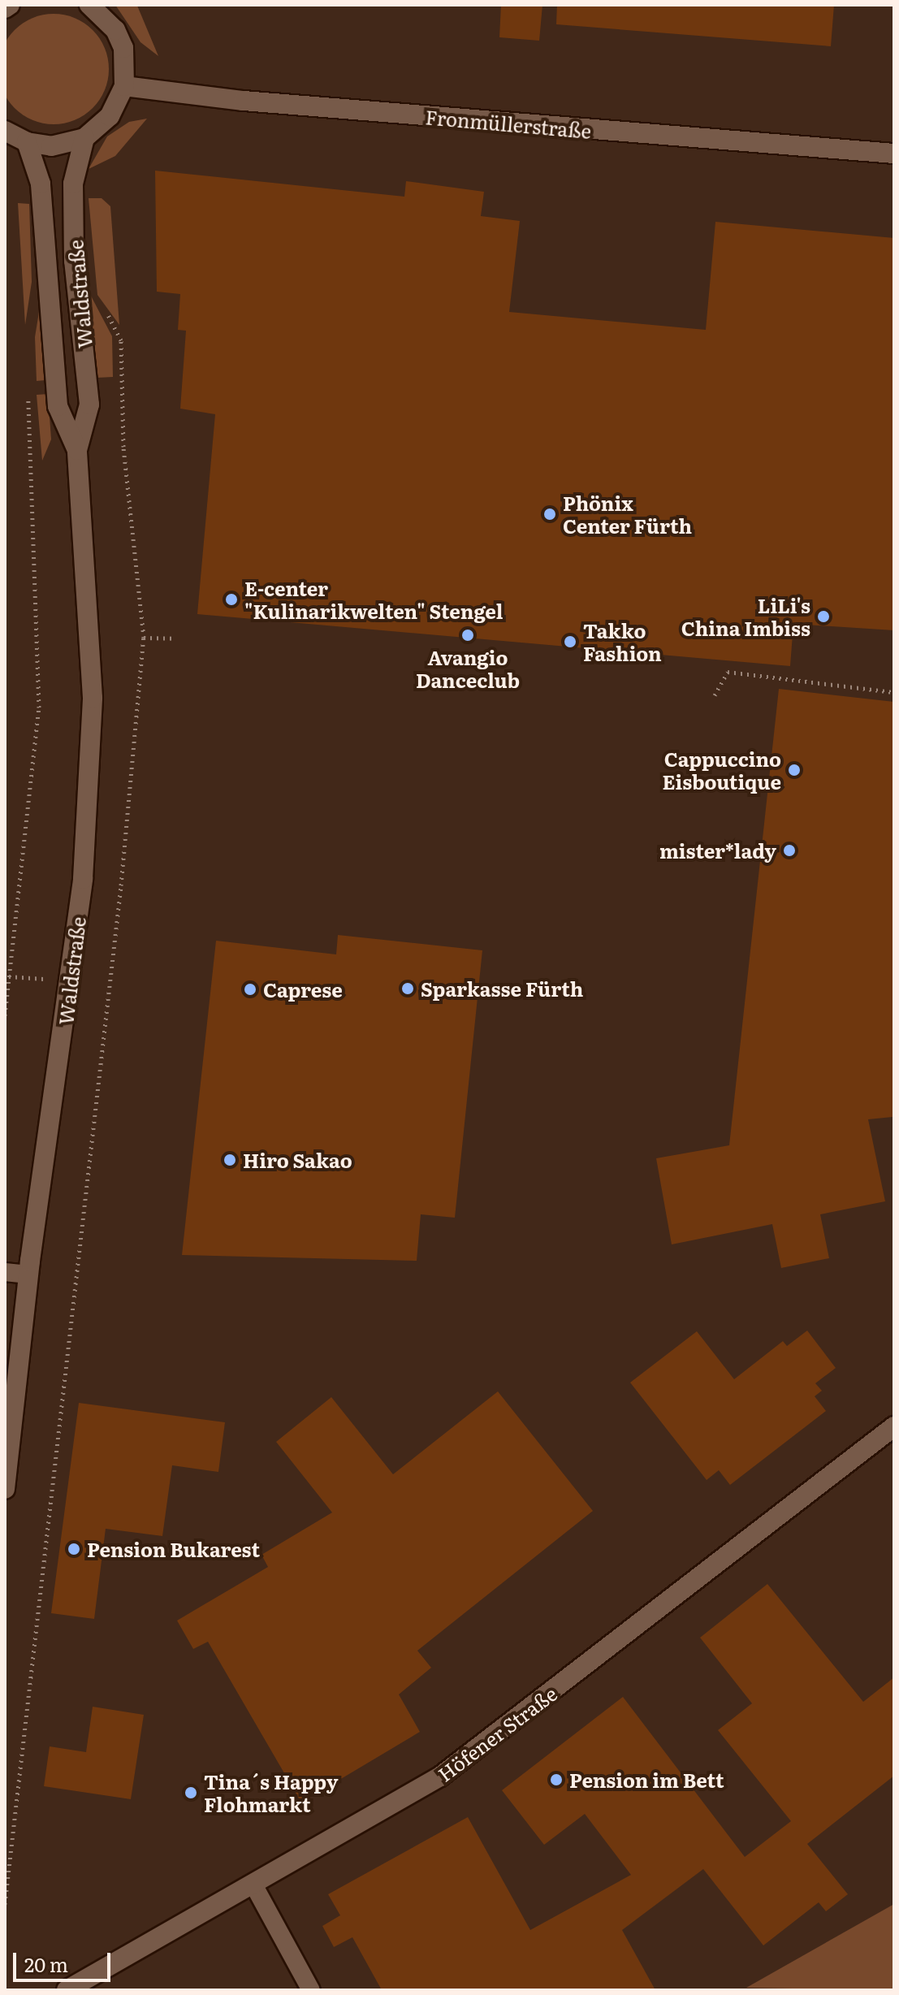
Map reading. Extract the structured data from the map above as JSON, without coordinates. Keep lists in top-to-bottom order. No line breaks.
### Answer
{"streets":{"main road":["Fronmüllerstraße","Waldstraße","Höfener Straße"]},"places":["Phönix Center Fürth","E-center \"Kulinarikwelten\" Stengel","LiLi's China Imbiss","Avangio Danceclub","Takko Fashion","Cappuccino Eisboutique","mister*lady","Sparkasse Fürth","Caprese","Hiro Sakao","Pension Bukarest","Pension im Bett","Tina´s Happy Flohmarkt"],"scale_bar":"20 m"}
